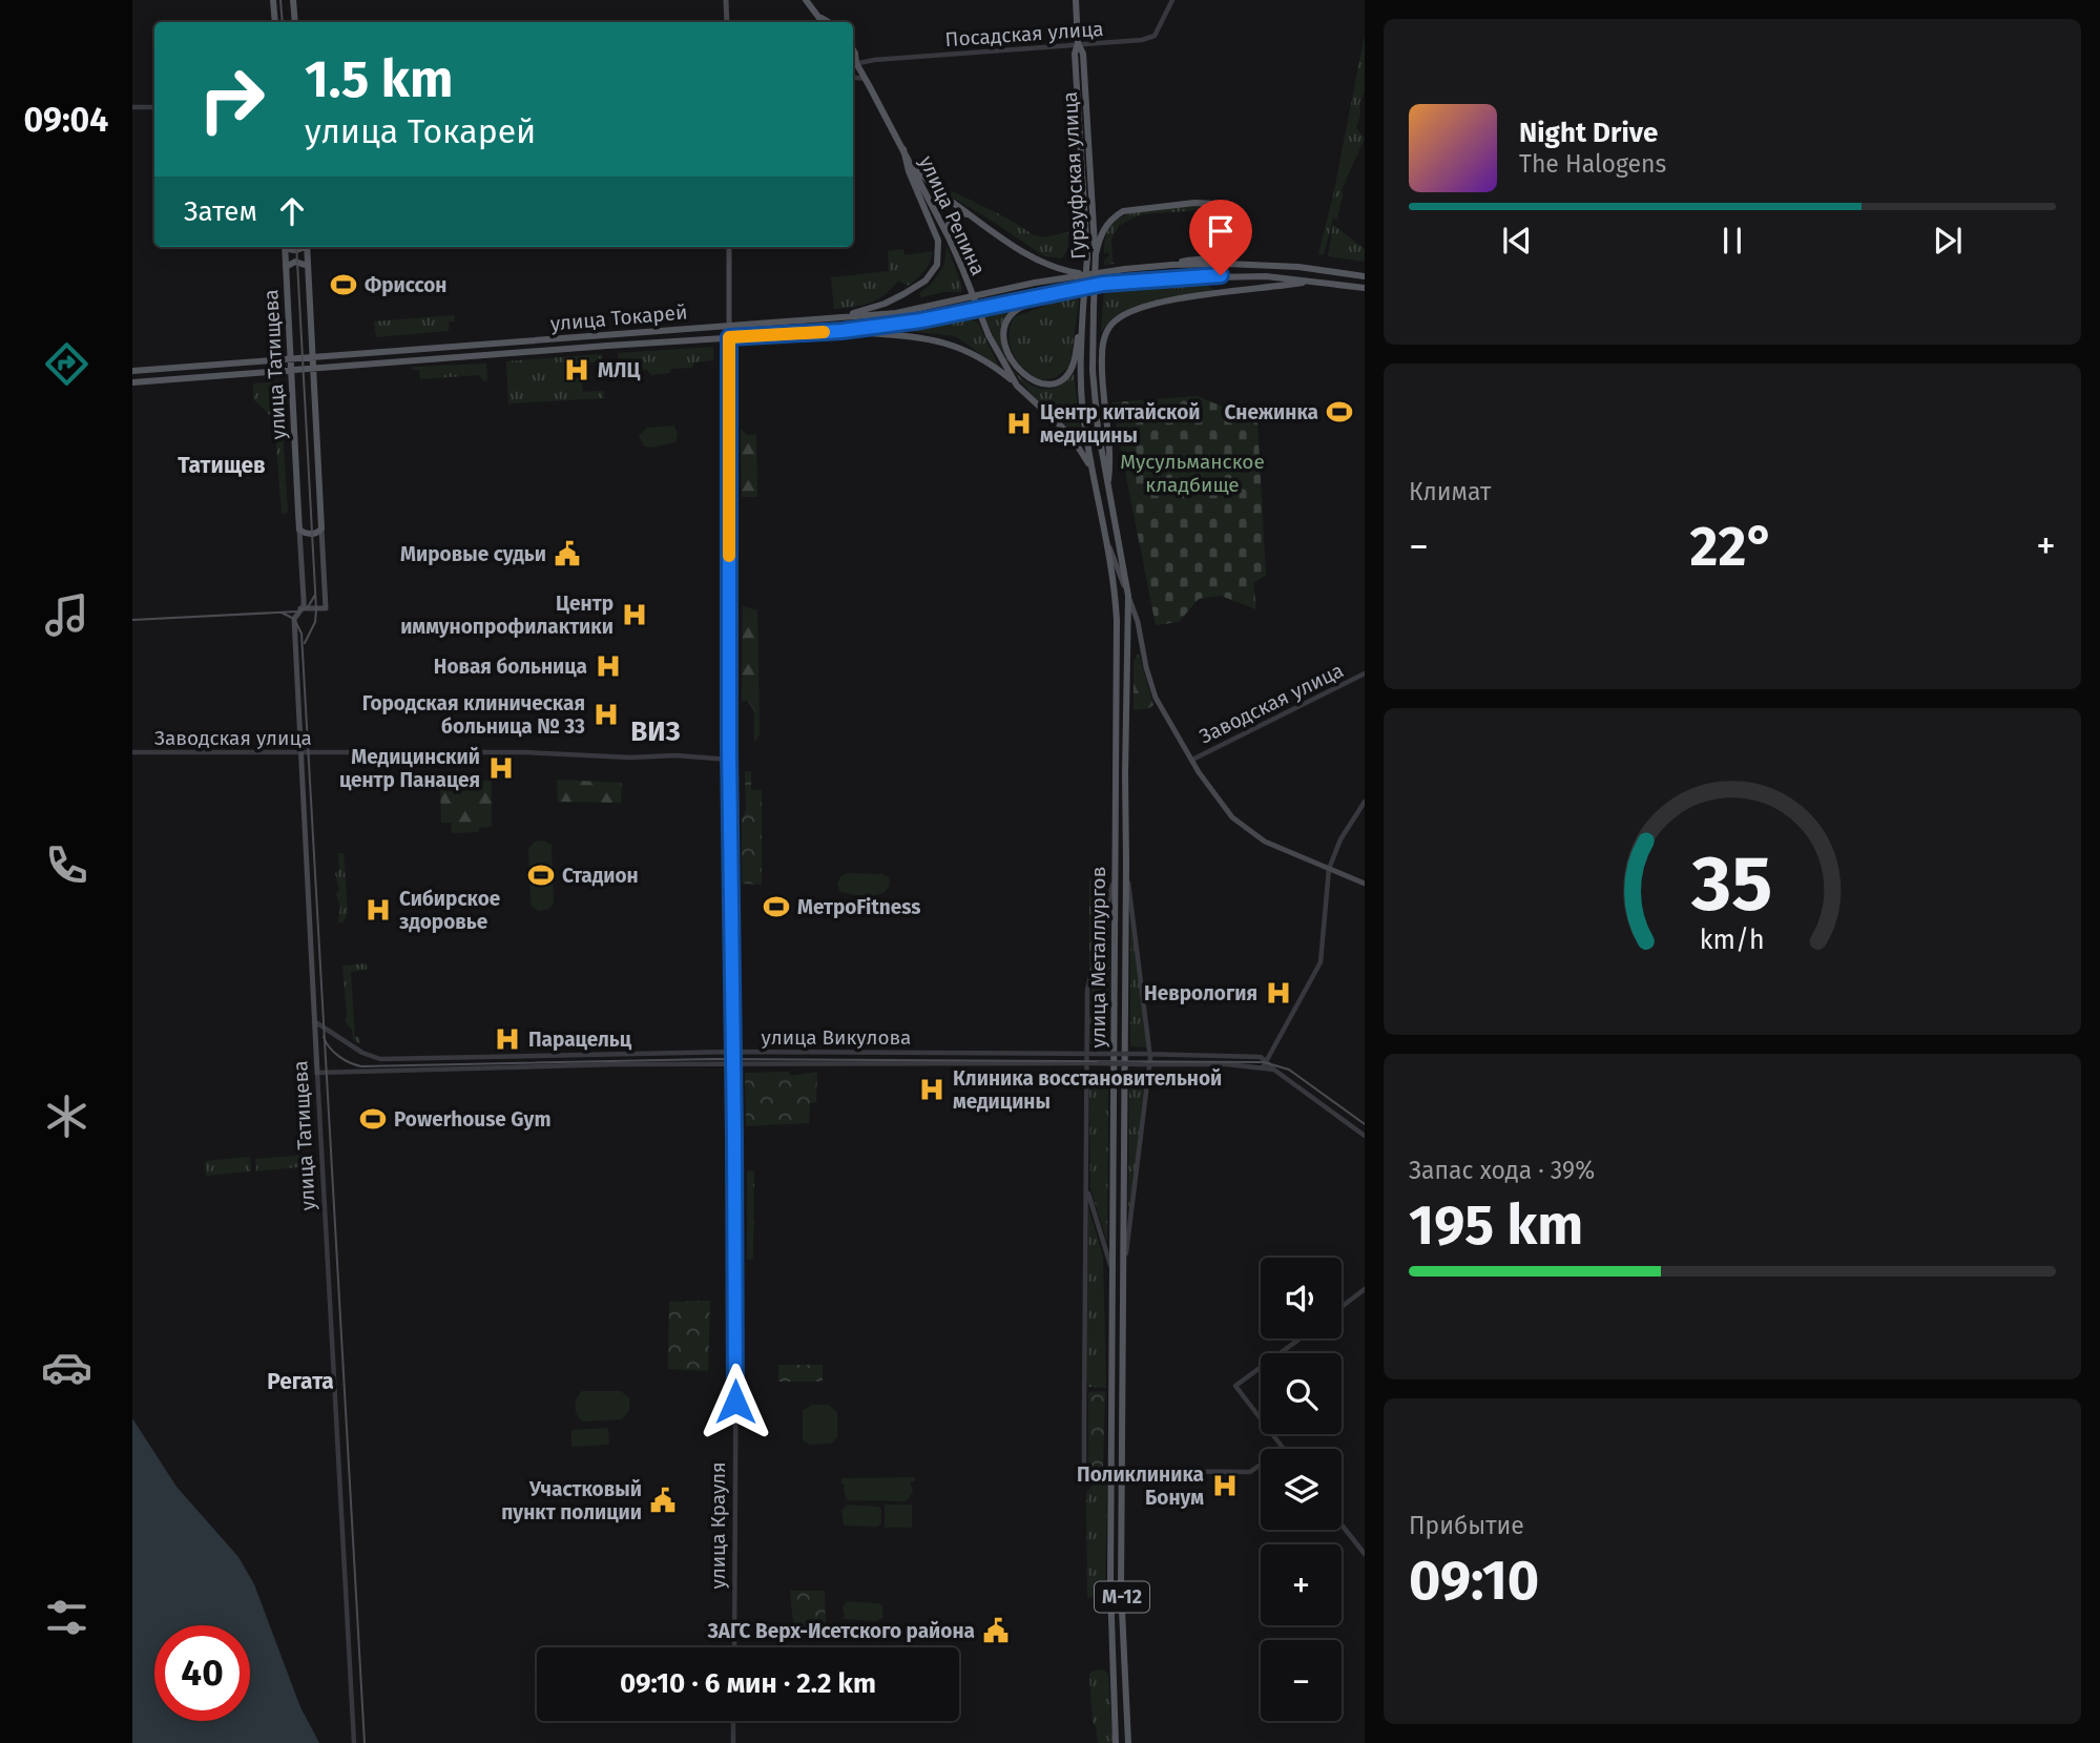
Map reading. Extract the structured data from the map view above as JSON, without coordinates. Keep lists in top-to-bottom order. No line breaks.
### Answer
{"streets":{"main road":["Гурзуфская улица","улица Репина","улица Токарей","улица Татищева","улица Металлургов","улица Крауля","М-12"],"street":["Посадская улица","Заводская улица","улица Викулова"]},"crossings":[["Посадская улица","Гурзуфская улица"],["Посадская улица","улица Репина"],["Гурзуфская улица","улица Металлургов"],["улица Репина","улица Металлургов"],["улица Токарей","улица Татищева"],["улица Токарей","улица Крауля"],["улица Татищева","Заводская улица"],["улица Татищева","улица Викулова"],["Заводская улица","улица Крауля"],["улица Металлургов","улица Викулова"],["улица Викулова","улица Крауля"]],"districts":["Татищев","ВИЗ","Регата"],"parks":["Мусульманское кладбище"],"places":{"sports":["Фриссон","Снежинка","Стадион","МетроFitness","Powerhouse Gym"],"hospital":["МЛЦ","Центр китайской медицины","Центр иммунопрофилактики","Новая больница","Городская клиническая больница № 33","Медицинский центр Панацея","Сибирское здоровье","Неврология","Парацельц","Клиника восстановительной медицины","Поликлиника Бонум"],"public building":["Мировые судьи","Участковый пункт полиции","ЗАГС Верх-Исетского района"]},"page":{"tabs":"09:04","turn":["1.5 km","улица Токарей"],"song":["Night Drive","The Halogens"],"then":"Затем","tile":["Климат",["Запас хода · 39%","195 km"],["Прибытие","09:10"]],"heat":["−","22°","+"],"map_buttons":["+","−"],"limit":"40","trip":"09:10 · 6 мин · 2.2 km","gauge":["35","km/h"]}}
